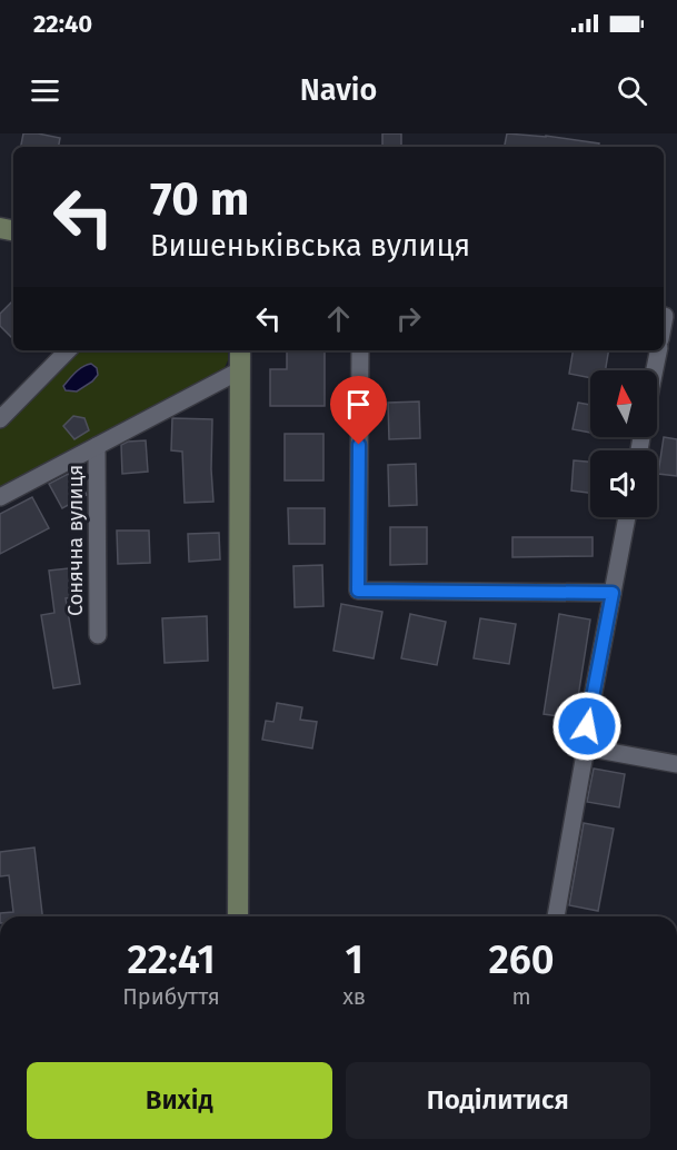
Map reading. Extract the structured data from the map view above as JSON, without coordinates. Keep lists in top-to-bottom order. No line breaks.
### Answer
{"streets":{"street":["Сонячна вулиця"]},"north":"top","page":{"status":"22:40","header":"Navio","turn":["70 m","Вишеньківська вулиця"],"eta":["22:41","Прибуття","1","хв","260","m"],"buttons":["Вихід","Поділитися"]}}
